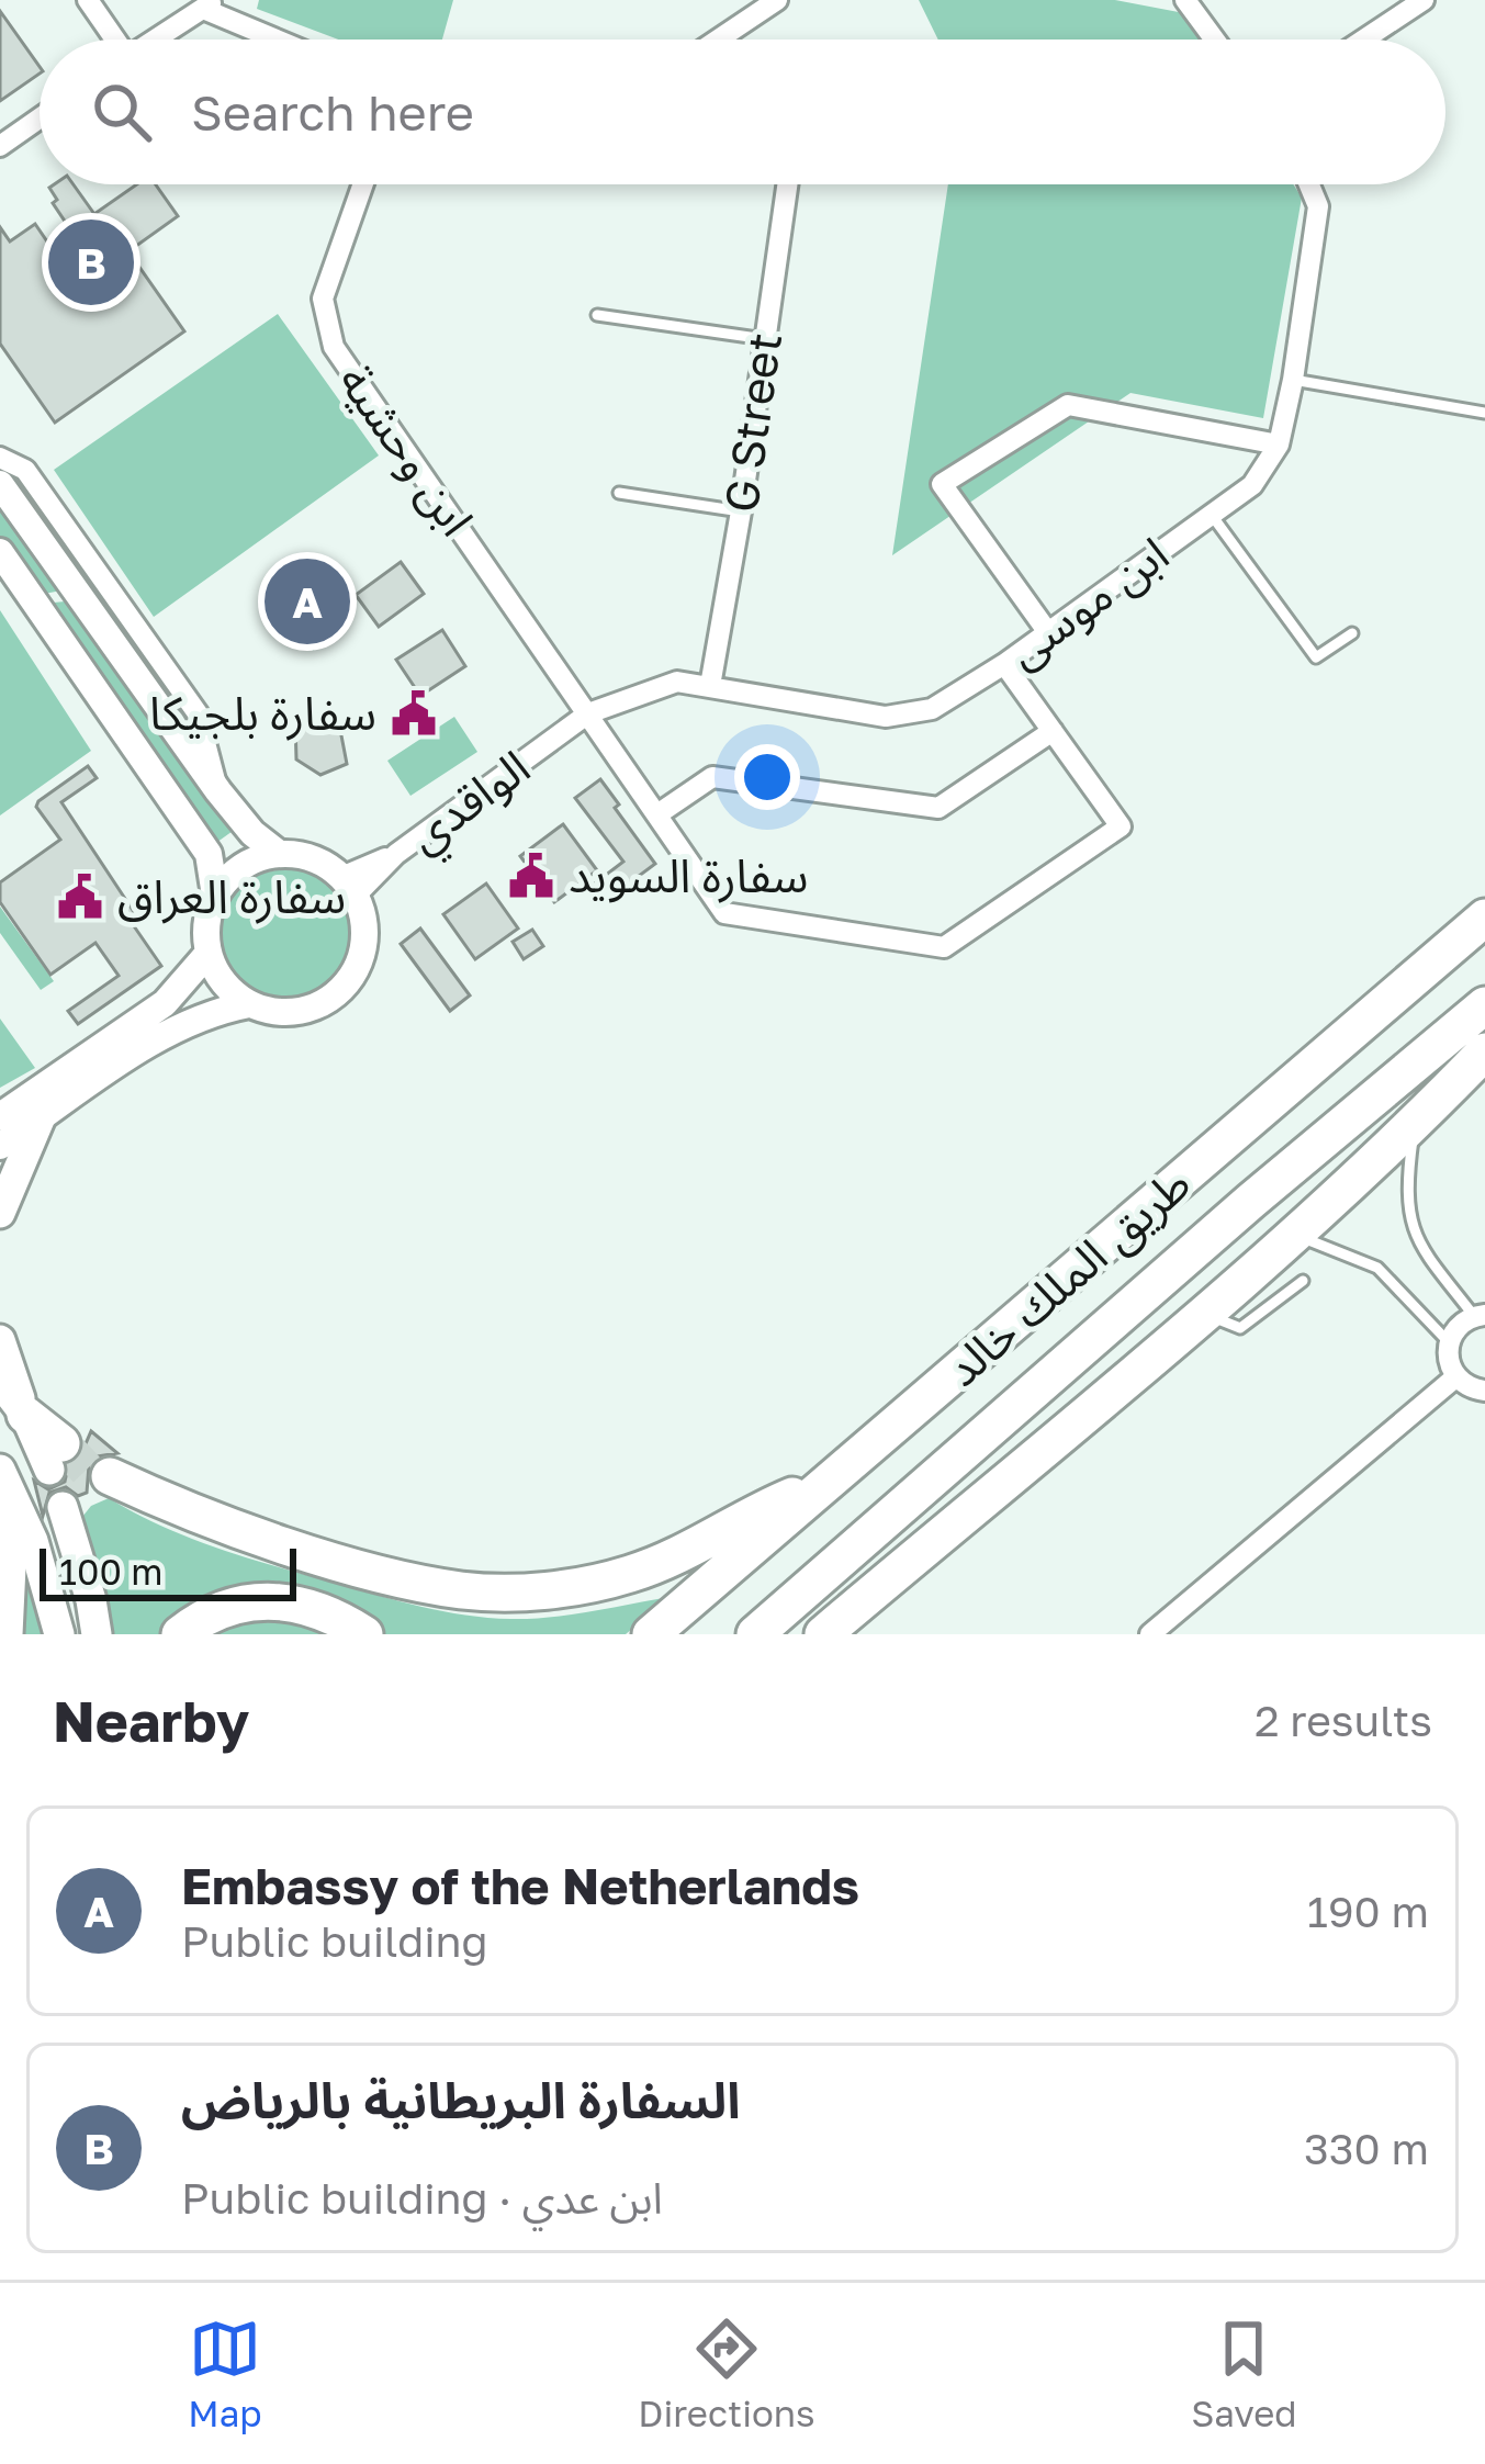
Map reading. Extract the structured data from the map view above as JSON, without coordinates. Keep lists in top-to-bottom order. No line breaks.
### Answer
{"streets":{"highway":["طريق الملك خالد"],"street":["G Street","ابن وحشية","ابن موسى","الواقدي"]},"crossings":[["G Street","ابن موسى"],["ابن وحشية","ابن موسى"],["ابن وحشية","الواقدي"],["ابن موسى","الواقدي"]],"places":{"public building":["سفارة بلجيكا","سفارة السويد","سفارة العراق"]},"scale_bar":"100 m","page":{"search":"Search here","pins":["B","A"],"scale":"100 m","heading":["Nearby","2 results"],"list":[{"mark":"A","name":"Embassy of the Netherlands","note":"Public building","value":"190 m"},{"mark":"B","name":"السفارة البريطانية بالرياض","note":"Public building · ابن عدي","value":"330 m"}],"nav":["Map","Directions","Saved"]}}
